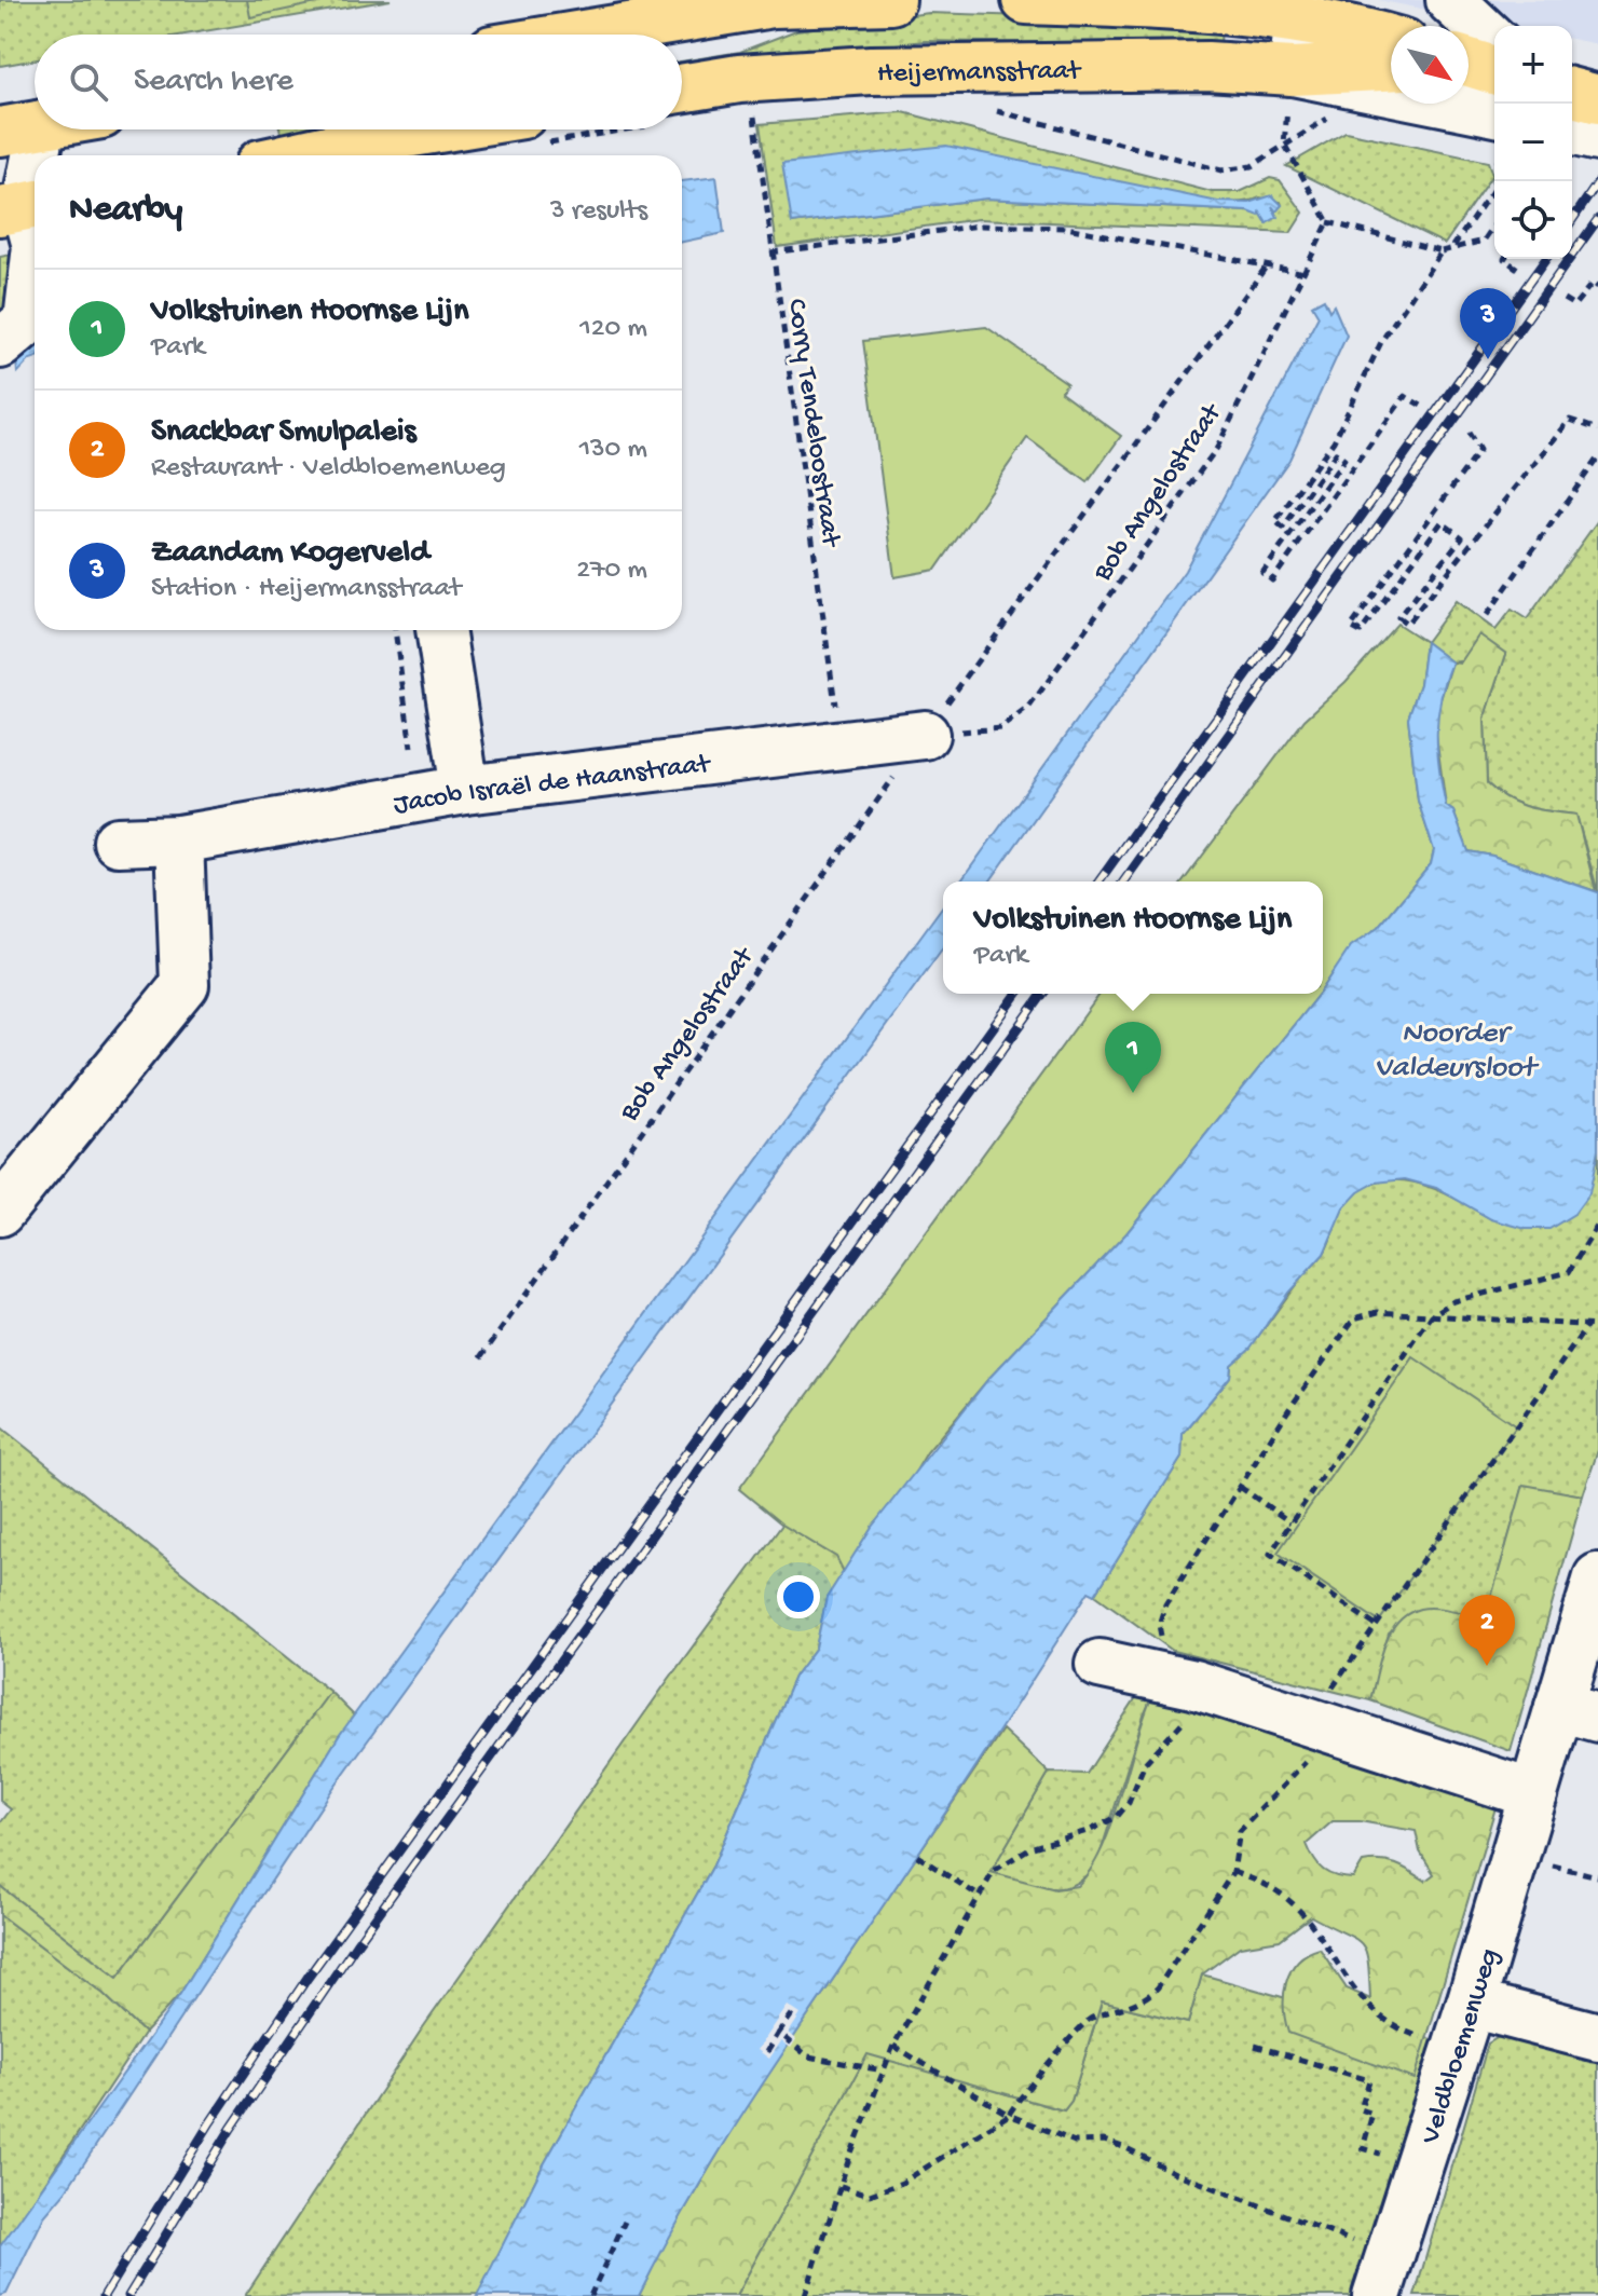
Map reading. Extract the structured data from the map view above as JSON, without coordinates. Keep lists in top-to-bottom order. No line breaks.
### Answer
{"streets":{"main road":["Heijermansstraat"],"street":["Jacob Israël de Haanstraat","Veldbloemenweg"],"path":["Corry Tendeloostraat","Bob Angelostraat"]},"crossings":[["Corry Tendeloostraat","Jacob Israël de Haanstraat"],["Bob Angelostraat","Jacob Israël de Haanstraat"]],"water":["Noorder Valdeursloot"],"north":"bottom right","page":{"map_buttons":["+","−"],"search":"Search here","heading":["Nearby","3 results"],"list":[{"mark":"1","name":"Volkstuinen Hoornse Lijn","note":"Park","value":"120 m"},{"mark":"2","name":"Snackbar Smulpaleis","note":"Restaurant · Veldbloemenweg","value":"130 m"},{"mark":"3","name":"Zaandam Kogerveld","note":"Station · Heijermansstraat","value":"270 m"}],"pins":["3","1","2"],"popup":["Volkstuinen Hoornse Lijn","Park"]}}
